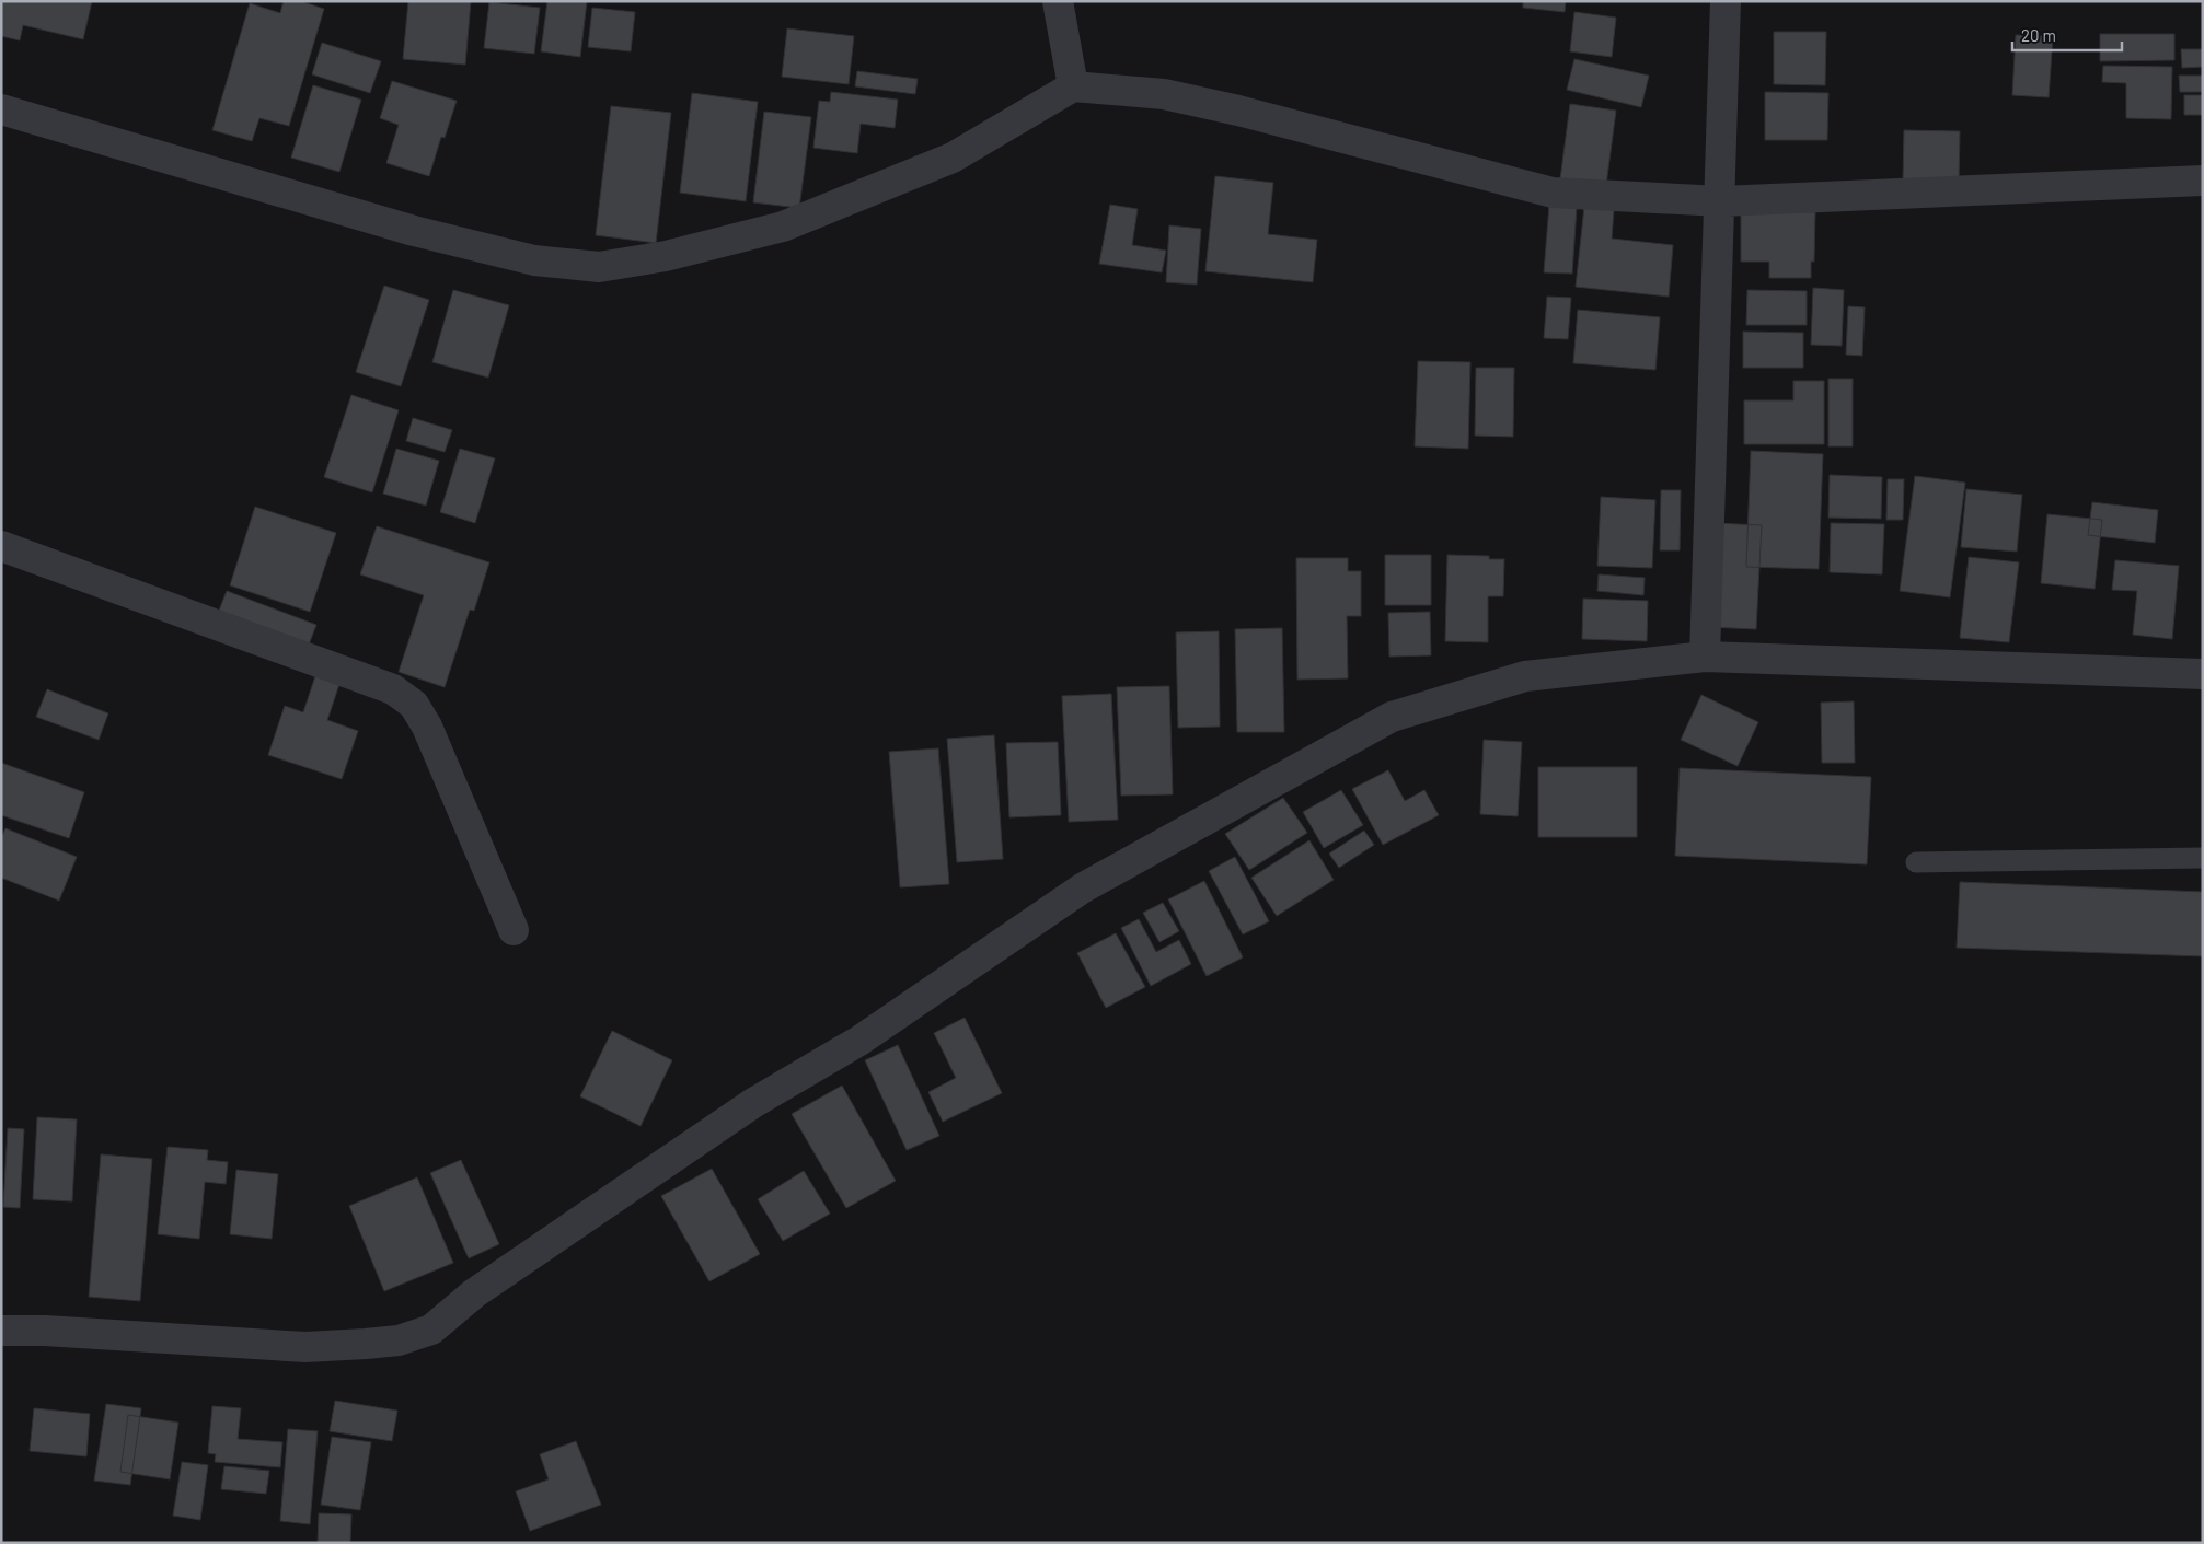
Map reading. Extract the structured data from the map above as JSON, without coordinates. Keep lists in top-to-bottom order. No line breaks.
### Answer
{"scale_bar":"20 m"}
